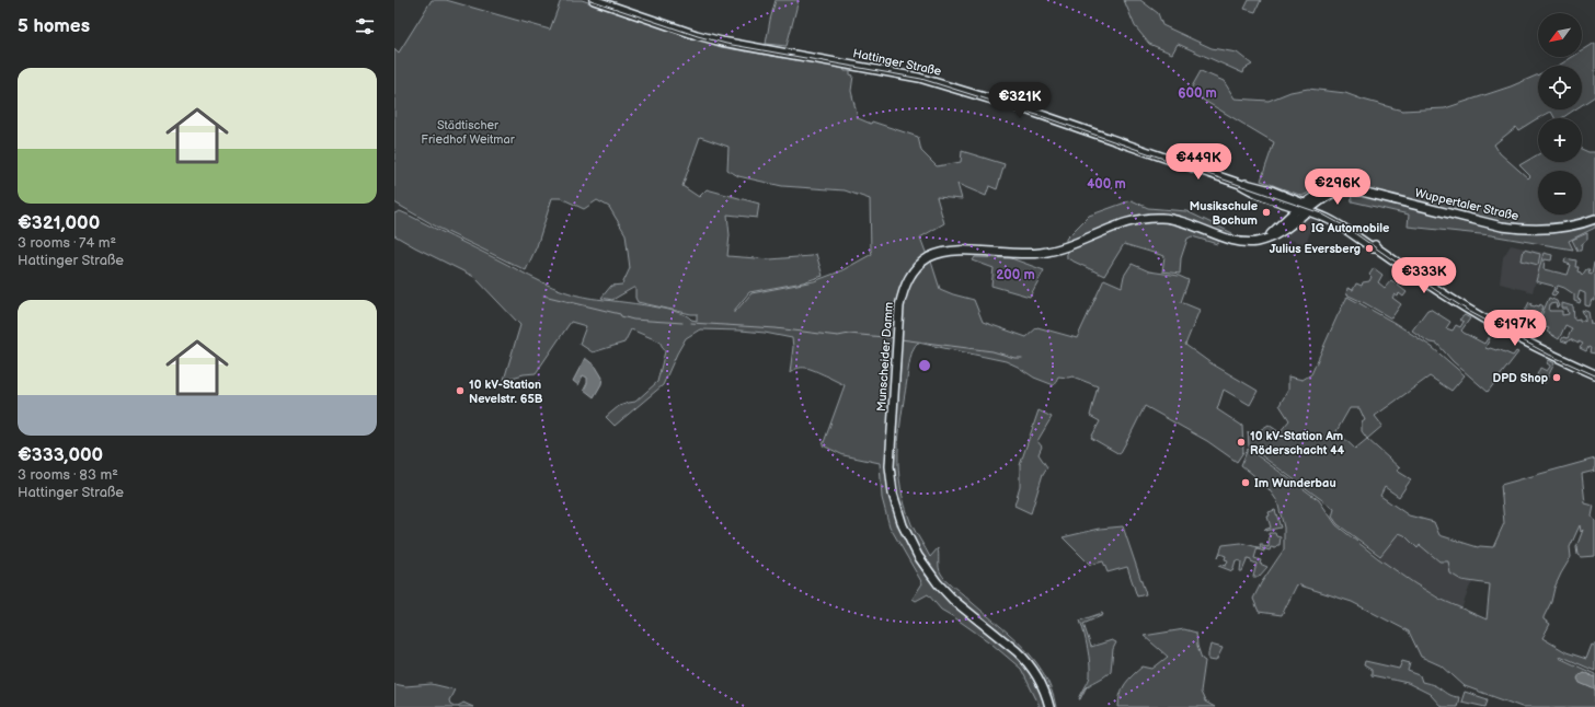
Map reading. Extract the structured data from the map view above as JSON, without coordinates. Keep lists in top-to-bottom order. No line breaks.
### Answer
{"streets":{"main road":["Hattinger Straße","Wuppertaler Straße","Munscheider Damm"]},"crossings":[["Hattinger Straße","Wuppertaler Straße"],["Hattinger Straße","Munscheider Damm"],["Wuppertaler Straße","Munscheider Damm"]],"parks":["Städtischer Friedhof Weitmar"],"places":["Musikschule Bochum","IG Automobile","Julius Eversberg","DPD Shop","10 kV-Station Nevelstr. 65B","10 kV-Station Am Röderschacht 44","Im Wunderbau"],"north":"bottom left","page":{"heading":"5 homes","map_buttons":["+","−"],"list":[{"name":"€321,000","note":"3 rooms · 74 m² · Hattinger Straße"},{"name":"€333,000","note":"3 rooms · 83 m² · Hattinger Straße"}],"price":["€321K","€449K","€296K","€333K","€197K"]},"rings":["600 m","400 m","200 m"]}
